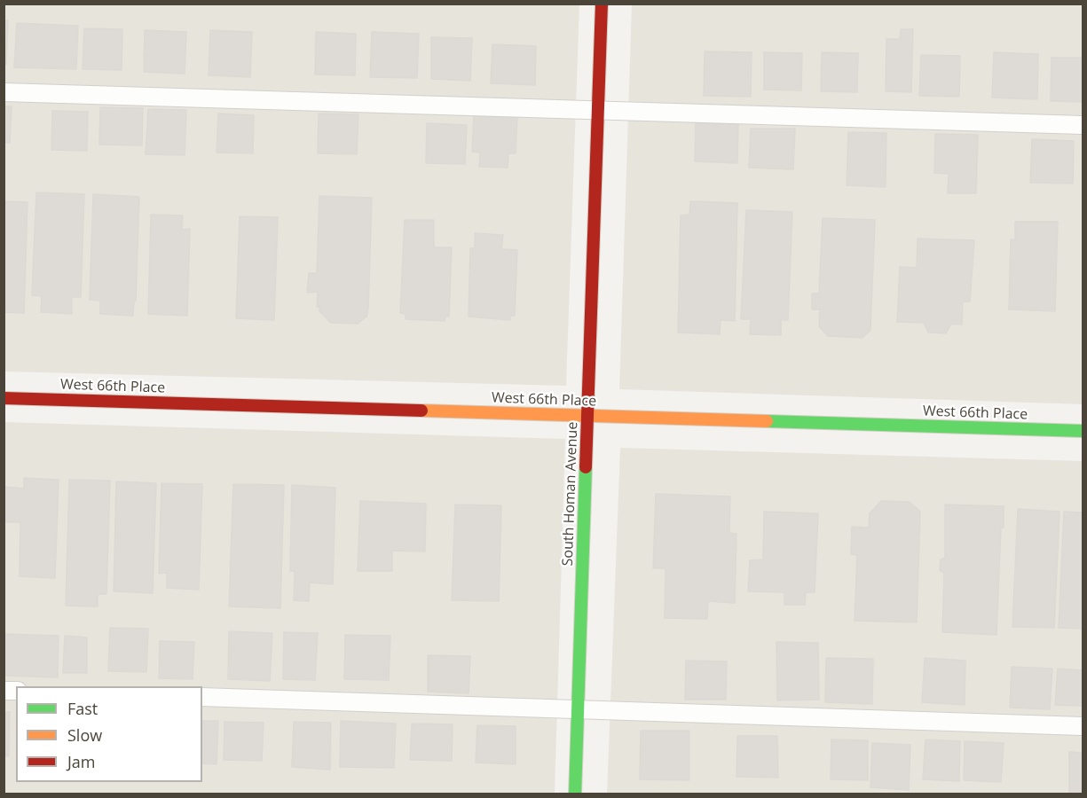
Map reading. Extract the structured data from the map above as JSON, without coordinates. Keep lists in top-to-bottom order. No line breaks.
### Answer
{"streets":{"street":["West 66th Place","South Homan Avenue"]},"crossings":[["West 66th Place","South Homan Avenue"]],"legend":["Fast","Slow","Jam"]}
